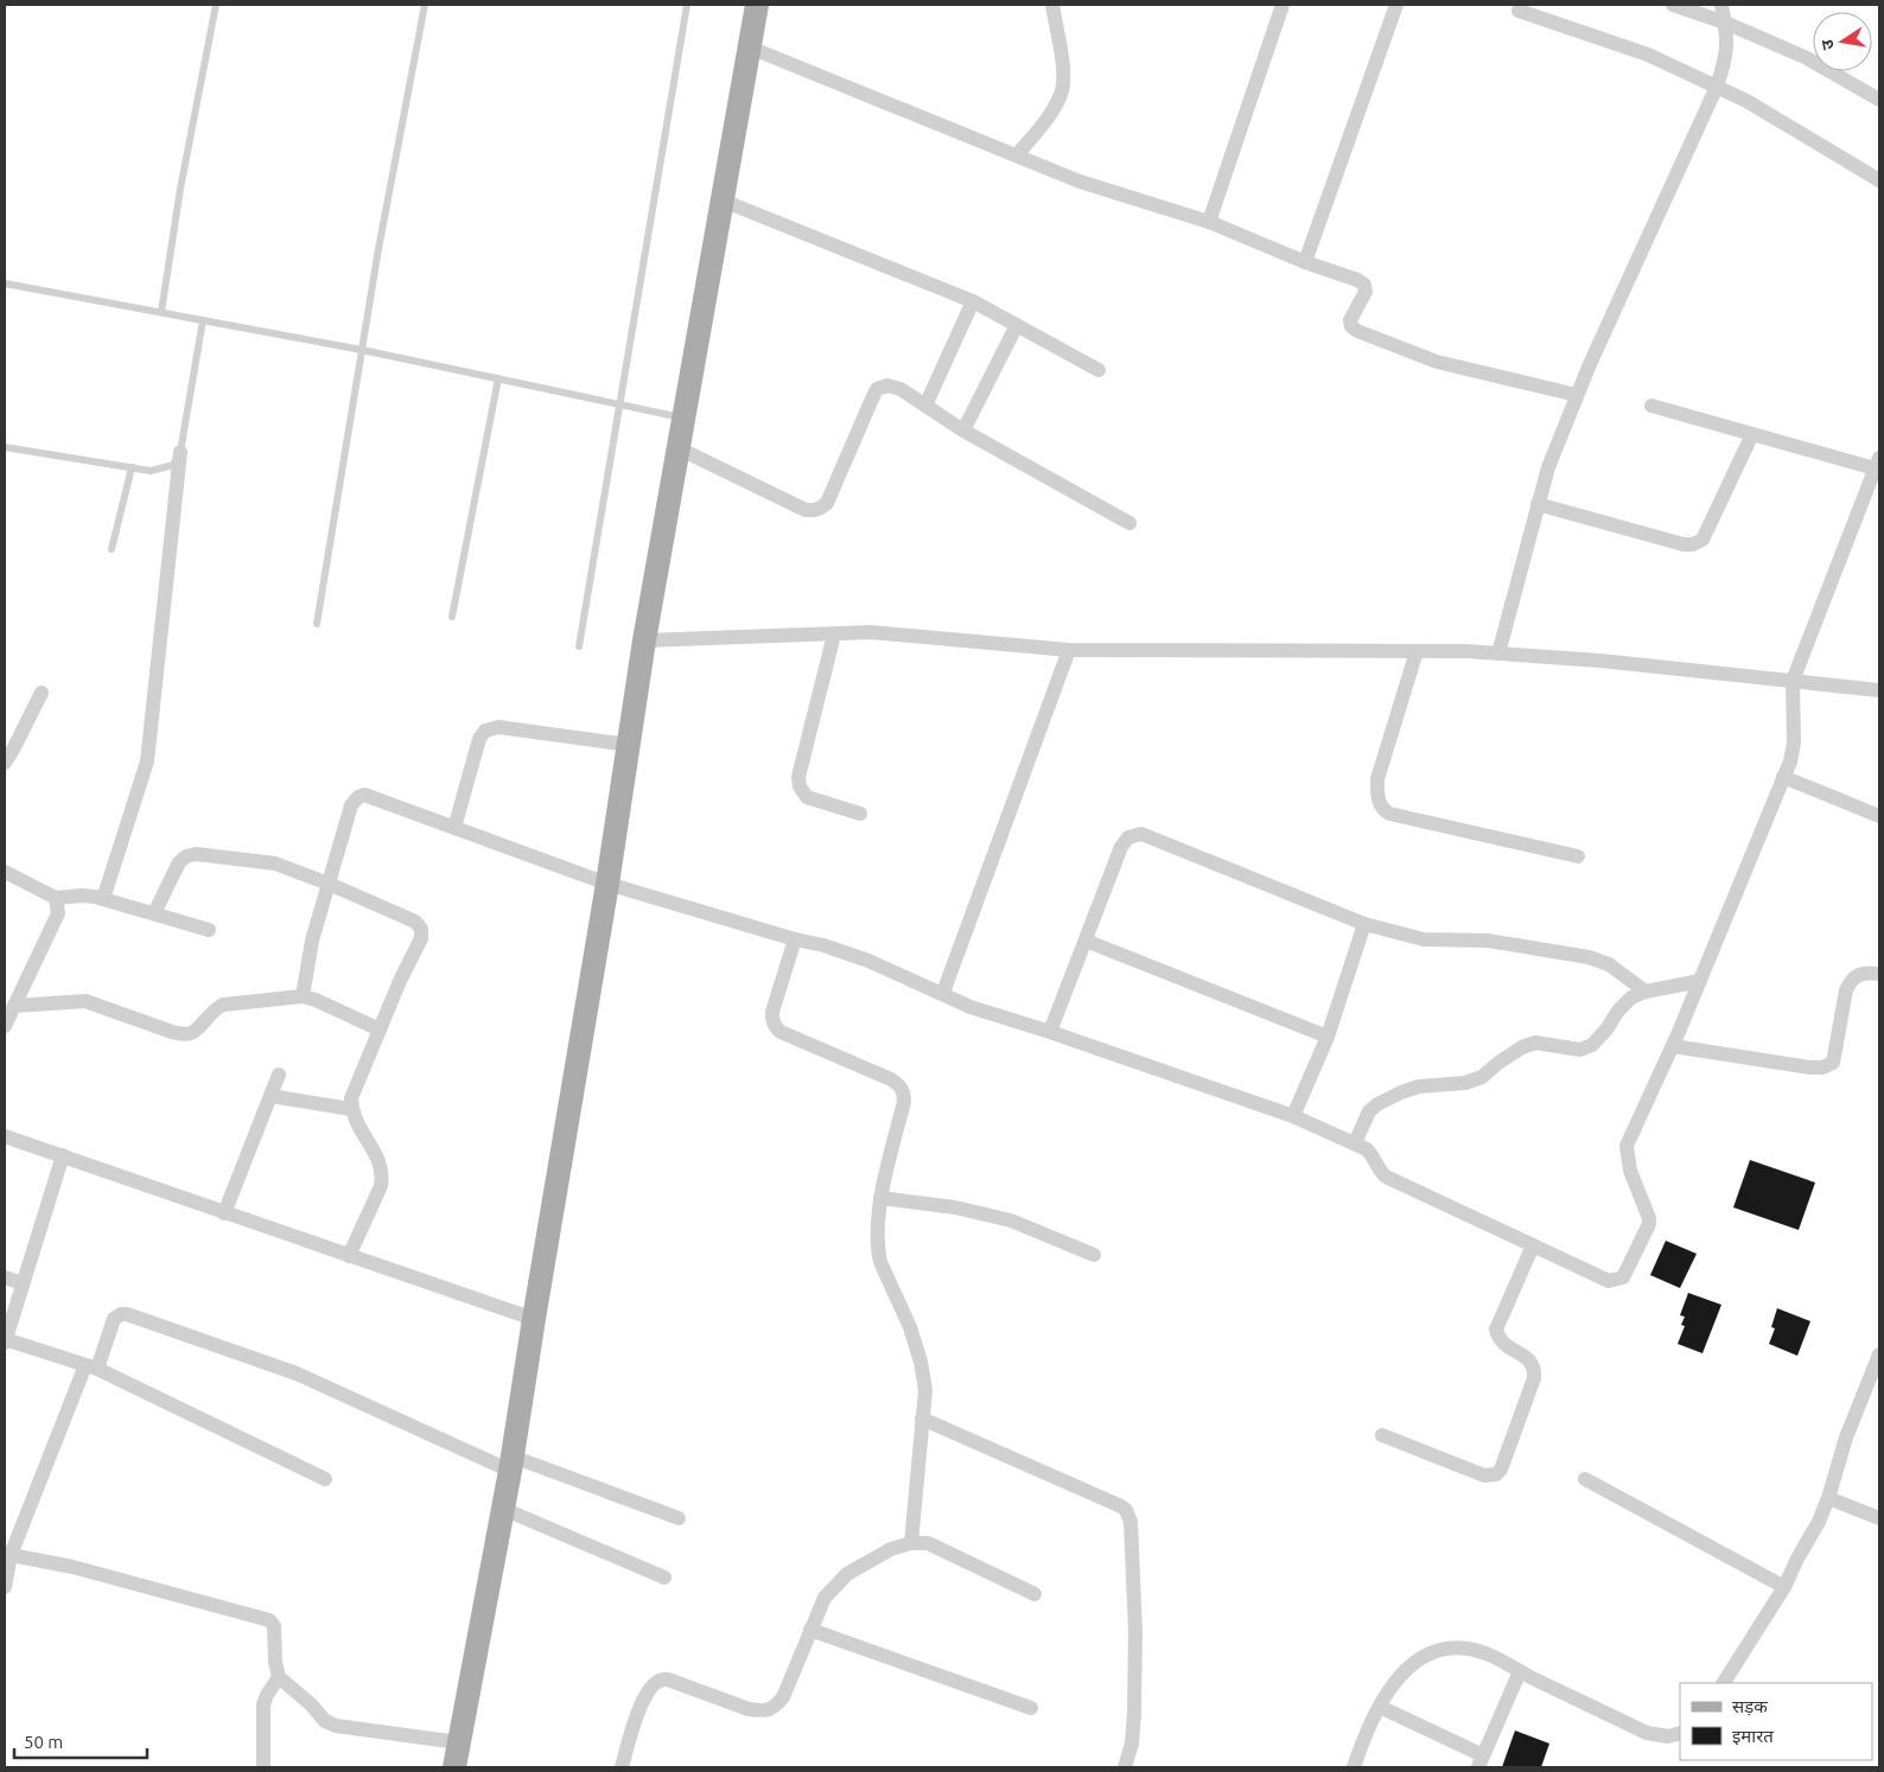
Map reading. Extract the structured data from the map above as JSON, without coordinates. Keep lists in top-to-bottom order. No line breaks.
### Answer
{"legend":["सड़क","इमारत"],"scale_bar":"50 m","north":"left"}
